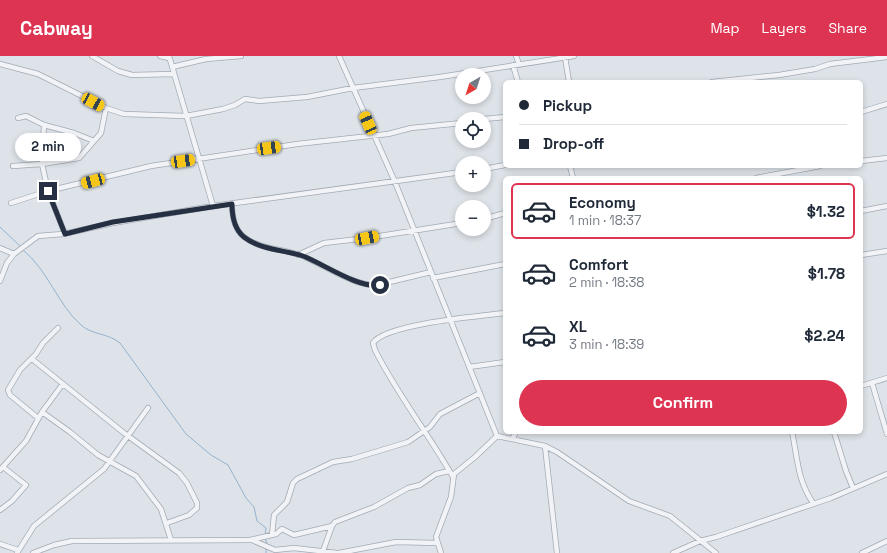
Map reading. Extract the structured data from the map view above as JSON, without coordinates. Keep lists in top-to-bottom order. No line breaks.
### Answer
{"north":"bottom left","page":{"header":"Cabway","nav":["Map","Layers","Share"],"map_buttons":["+","−"],"banner":["Pickup","Drop-off"],"bubble":"2 min","list":[{"name":"Economy","note":"1 min · 18:37","value":"$1.32"},{"name":"Comfort","note":"2 min · 18:38","value":"$1.78"},{"name":"XL","note":"3 min · 18:39","value":"$2.24"}],"buttons":"Confirm"}}
